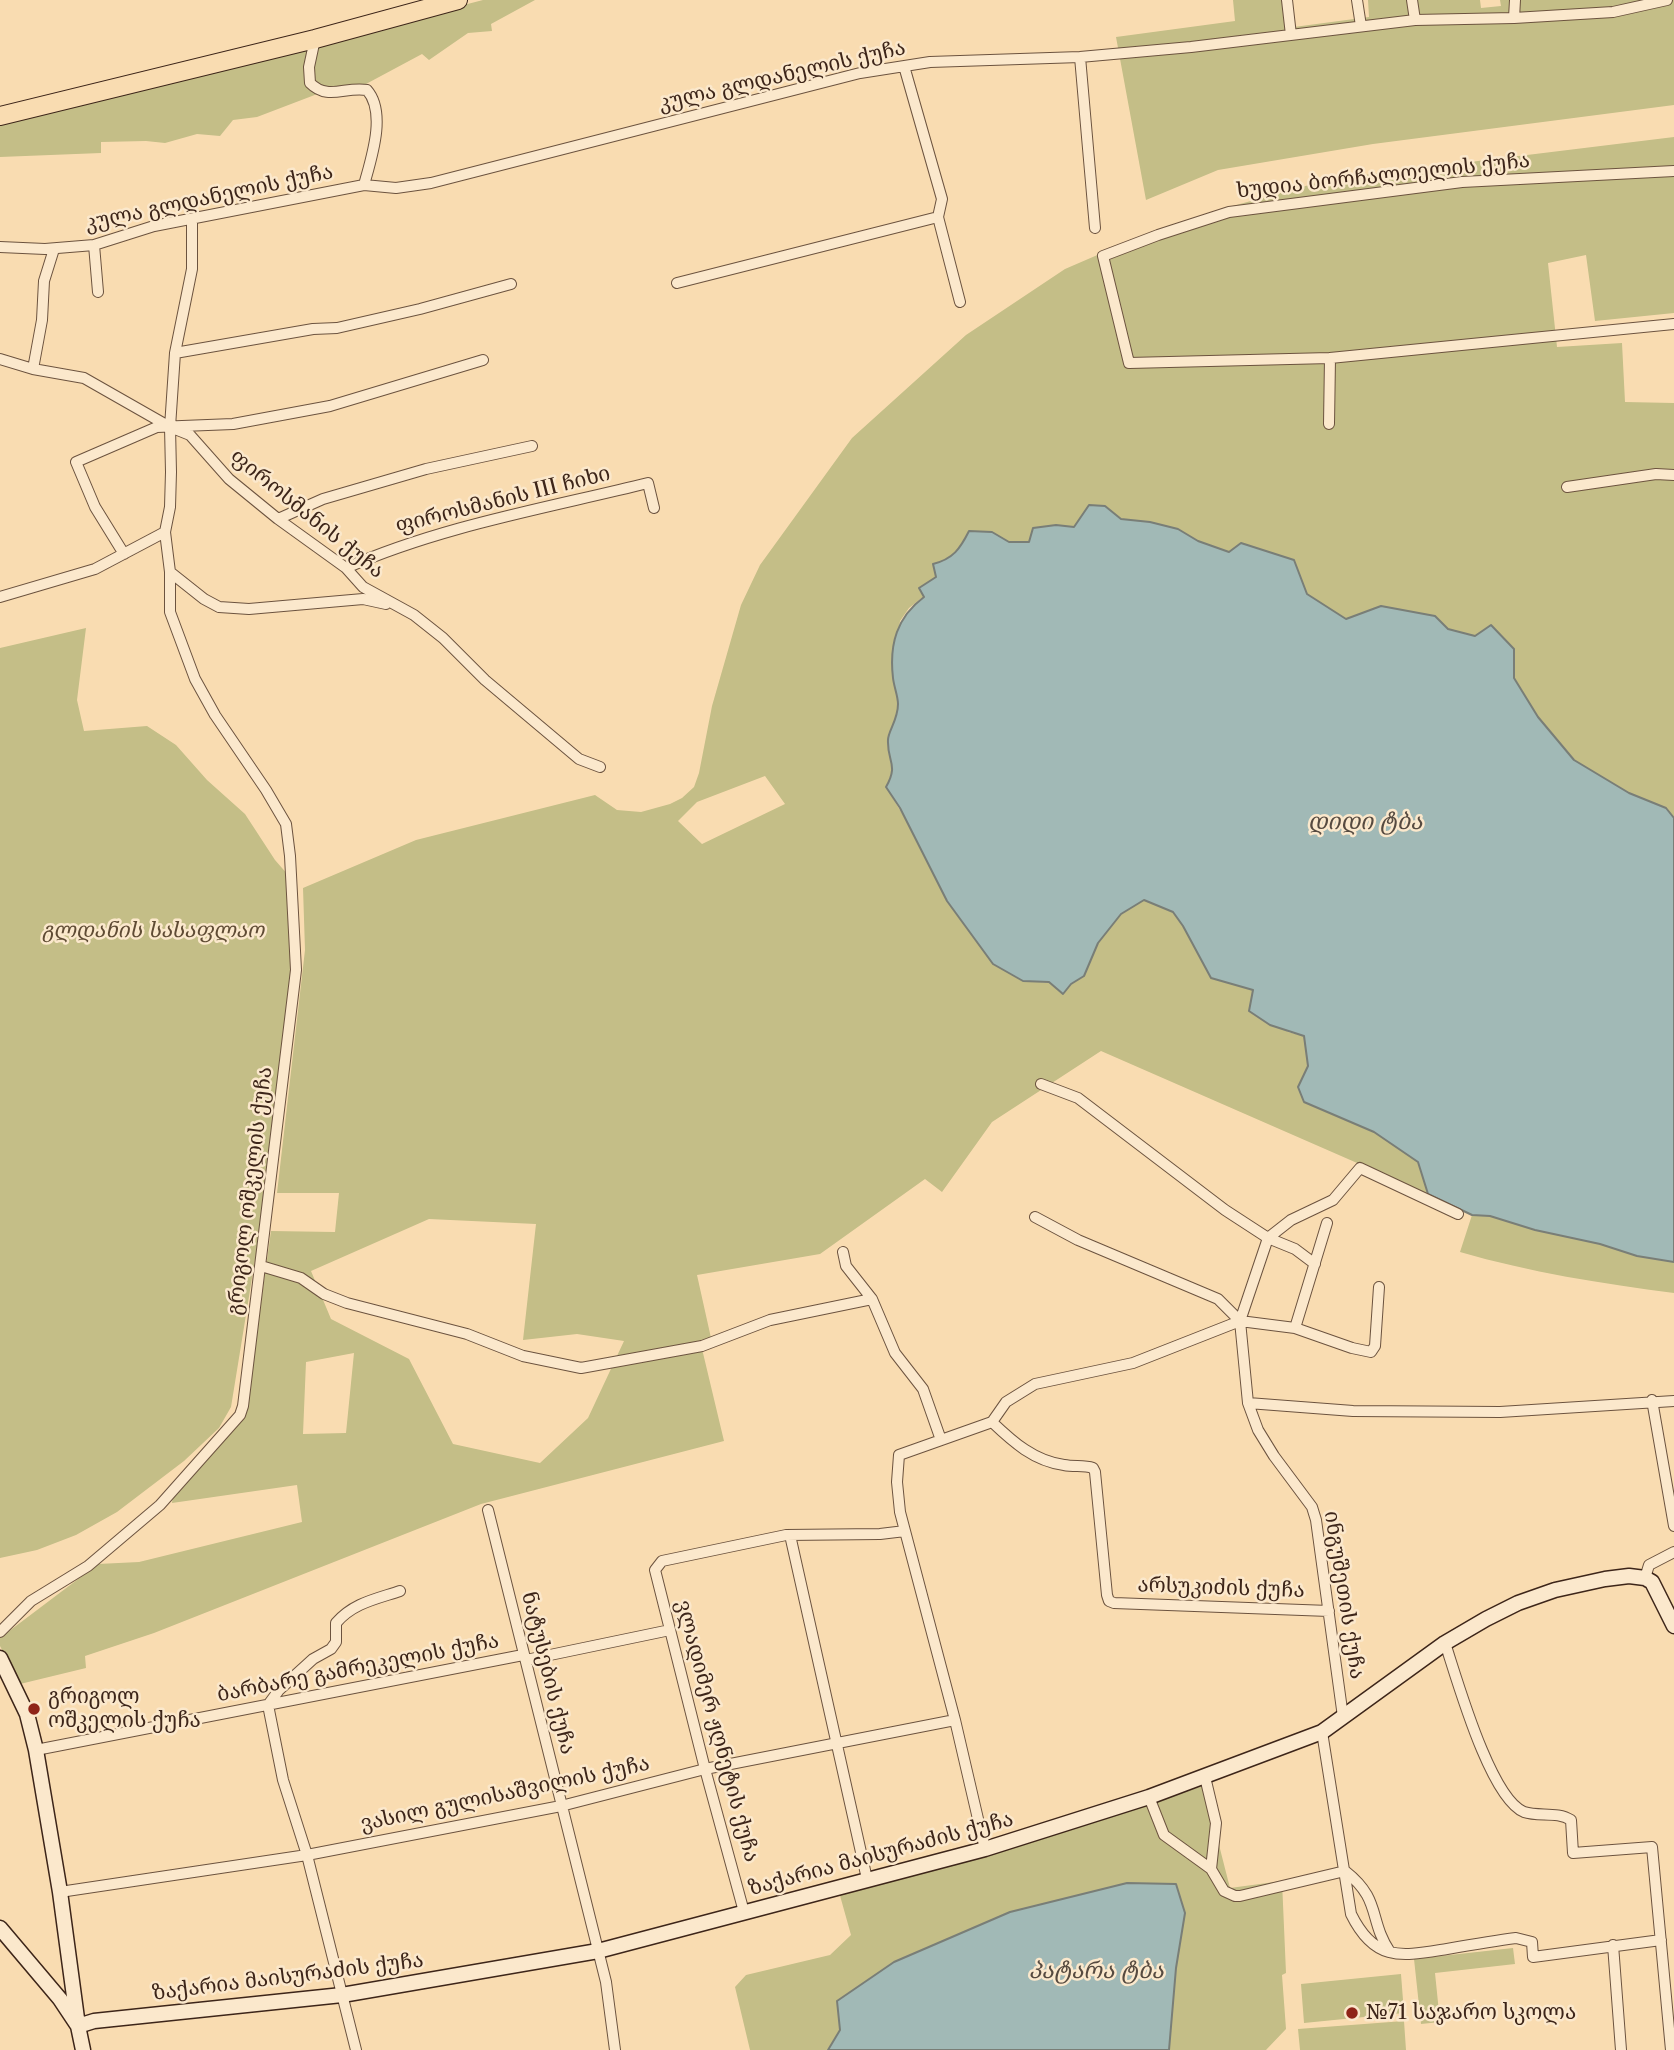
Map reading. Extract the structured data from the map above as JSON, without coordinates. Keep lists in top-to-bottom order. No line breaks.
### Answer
{"streets":{"street":["კულა გლდანელის ქუჩა","ხუდია ბორჩალოელის ქუჩა","ფიროსმანის III ჩიხი","ფიროსმანის ქუჩა","გრიგოლ ოშკელის ქუჩა","არსუკიძის ქუჩა","ინგუშეთის ქუჩა","ბარბარე გამრეკელის ქუჩა","ნატუსების ქუჩა","ვლადიმერ ჟღნეტის ქუჩა","ვასილ გულისაშვილის ქუჩა","ზაქარია მაისურაძის ქუჩა"]},"crossings":[["კულა გლდანელის ქუჩა","გრიგოლ ოშკელის ქუჩა"],["ფიროსმანის III ჩიხი","ფიროსმანის ქუჩა"],["ფიროსმანის ქუჩა","გრიგოლ ოშკელის ქუჩა"],["არსუკიძის ქუჩა","ინგუშეთის ქუჩა"],["ინგუშეთის ქუჩა","ზაქარია მაისურაძის ქუჩა"],["ბარბარე გამრეკელის ქუჩა","ნატუსების ქუჩა"],["ბარბარე გამრეკელის ქუჩა","ვლადიმერ ჟღნეტის ქუჩა"],["ნატუსების ქუჩა","ვასილ გულისაშვილის ქუჩა"],["ნატუსების ქუჩა","ზაქარია მაისურაძის ქუჩა"],["ვლადიმერ ჟღნეტის ქუჩა","ვასილ გულისაშვილის ქუჩა"],["ვლადიმერ ჟღნეტის ქუჩა","ზაქარია მაისურაძის ქუჩა"]],"water":["დიდი ტბა","პატარა ტბა"],"parks":["გლდანის სასაფლაო"],"places":["გრიგოლ ოშკელის ქუჩა","№71 საჯარო სკოლა"]}
